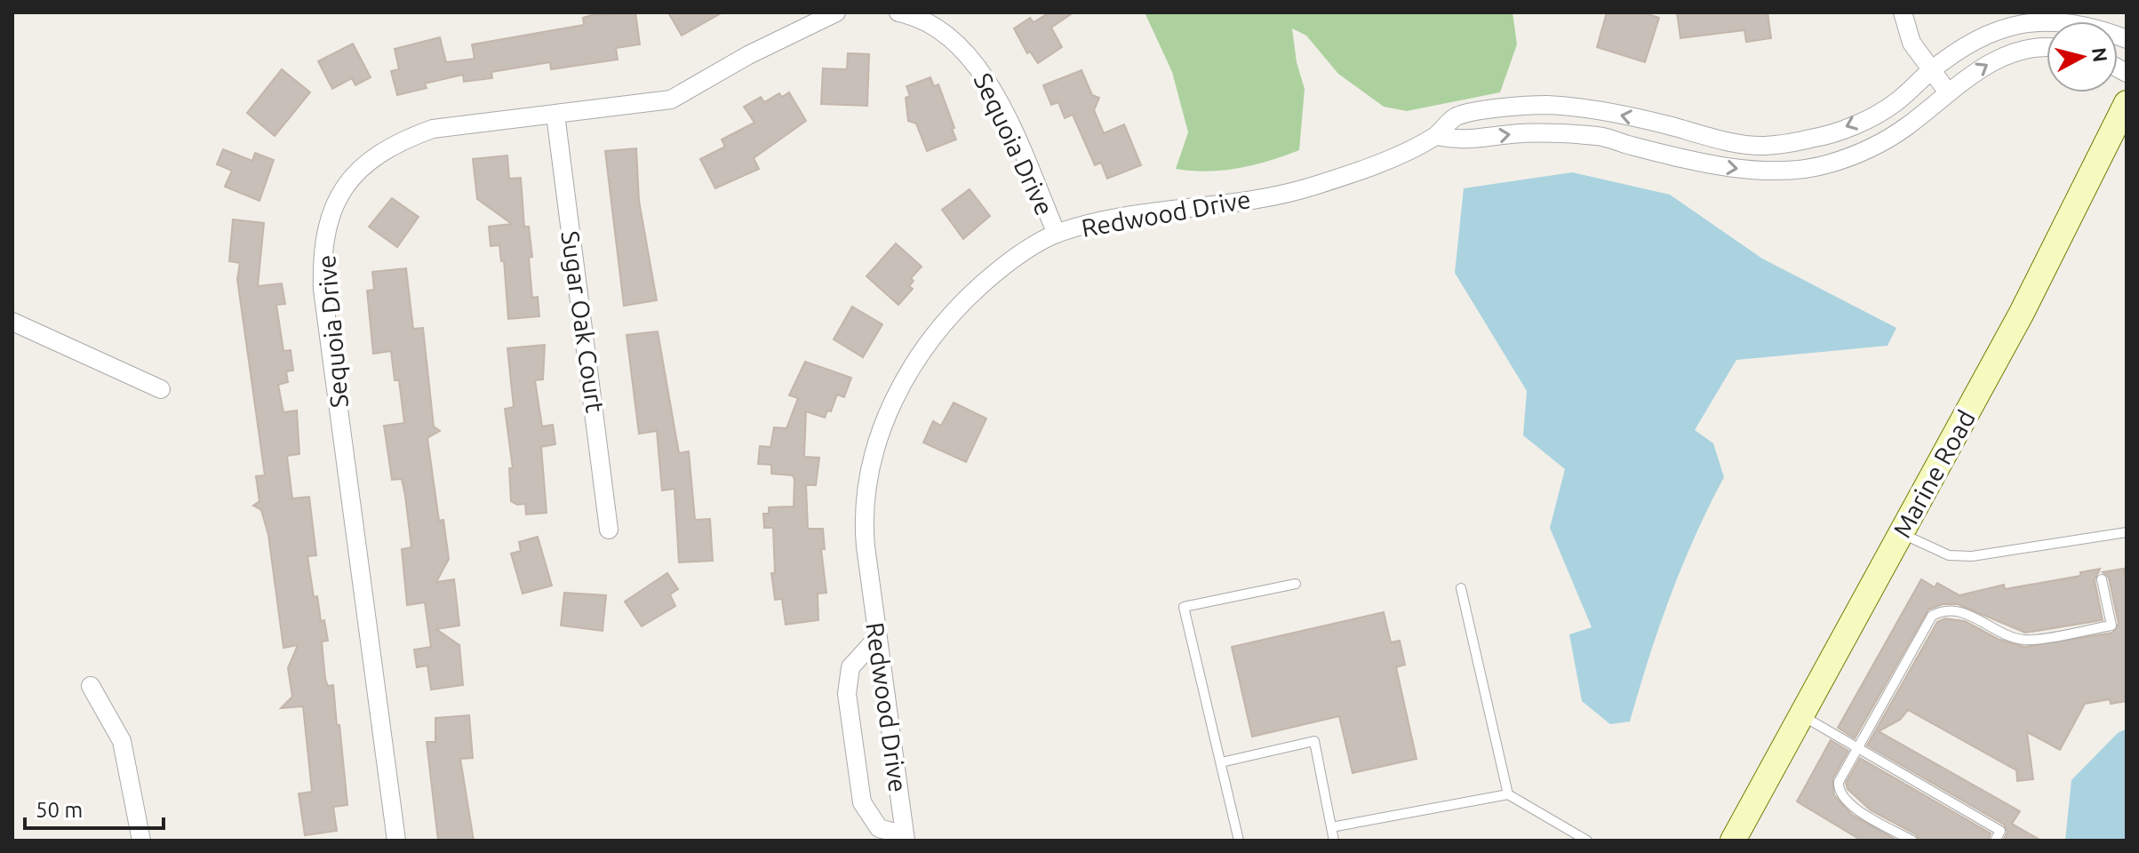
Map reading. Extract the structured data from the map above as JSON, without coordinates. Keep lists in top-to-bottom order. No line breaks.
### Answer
{"streets":{"main road":["Marine Road"],"street":["Sequoia Drive","Redwood Drive","Sugar Oak Court"]},"crossings":[["Sequoia Drive","Redwood Drive"],["Sequoia Drive","Sugar Oak Court"]],"scale_bar":"50 m","north":"right"}
